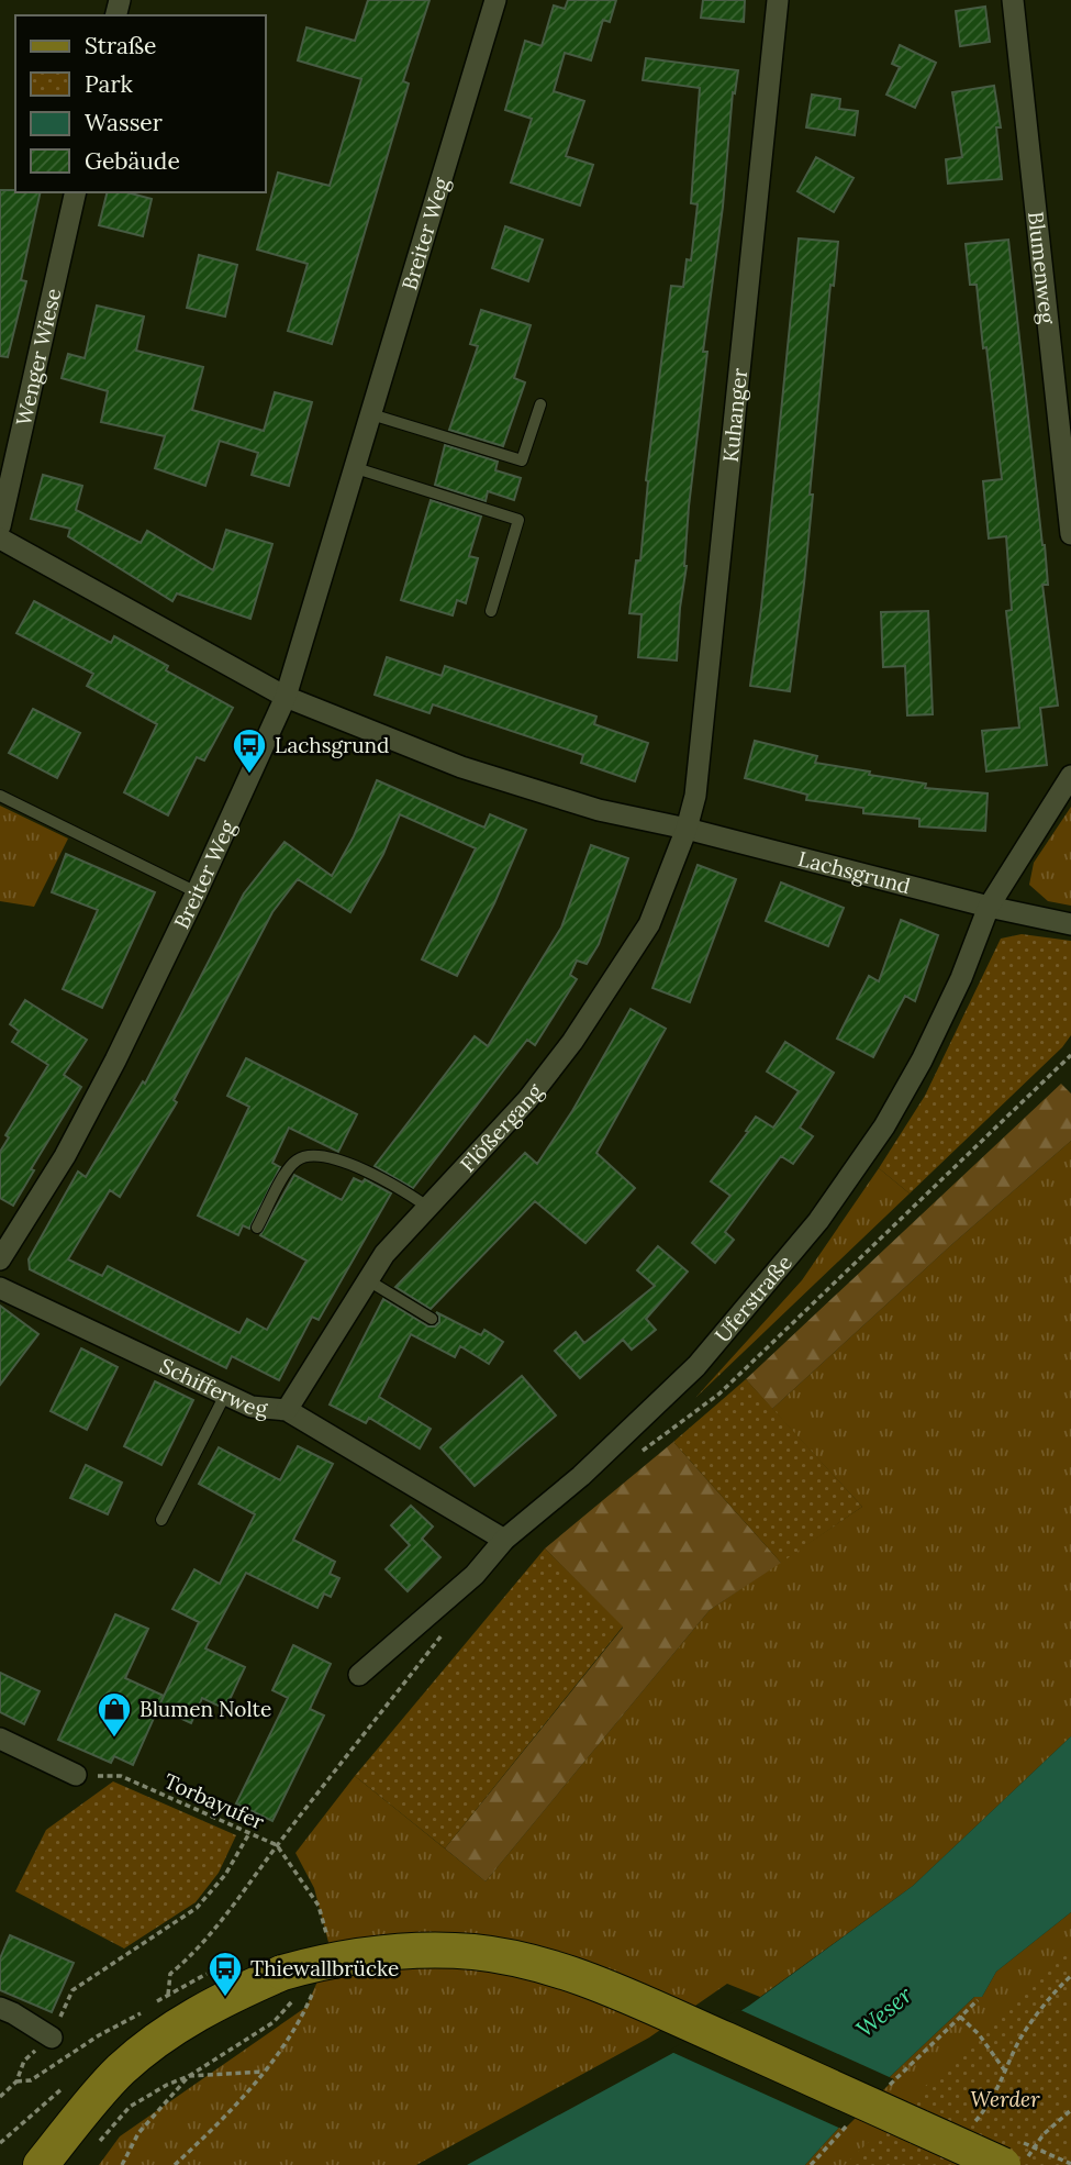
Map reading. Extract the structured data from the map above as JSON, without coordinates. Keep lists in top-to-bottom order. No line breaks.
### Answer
{"streets":{"street":["Breiter Weg","Blumenweg","Wenger Wiese","Kuhanger","Lachsgrund","Flößergang","Uferstraße","Schifferweg"],"path":["Torbayufer"]},"crossings":[["Breiter Weg","Lachsgrund"],["Kuhanger","Lachsgrund"],["Kuhanger","Flößergang"],["Lachsgrund","Flößergang"],["Lachsgrund","Uferstraße"],["Flößergang","Schifferweg"],["Uferstraße","Schifferweg"]],"water":["Weser"],"parks":["Werder"],"places":{"bus stop":["Lachsgrund","Thiewallbrücke"],"shop":["Blumen Nolte"]},"legend":["Straße","Park","Wasser","Gebäude"]}
